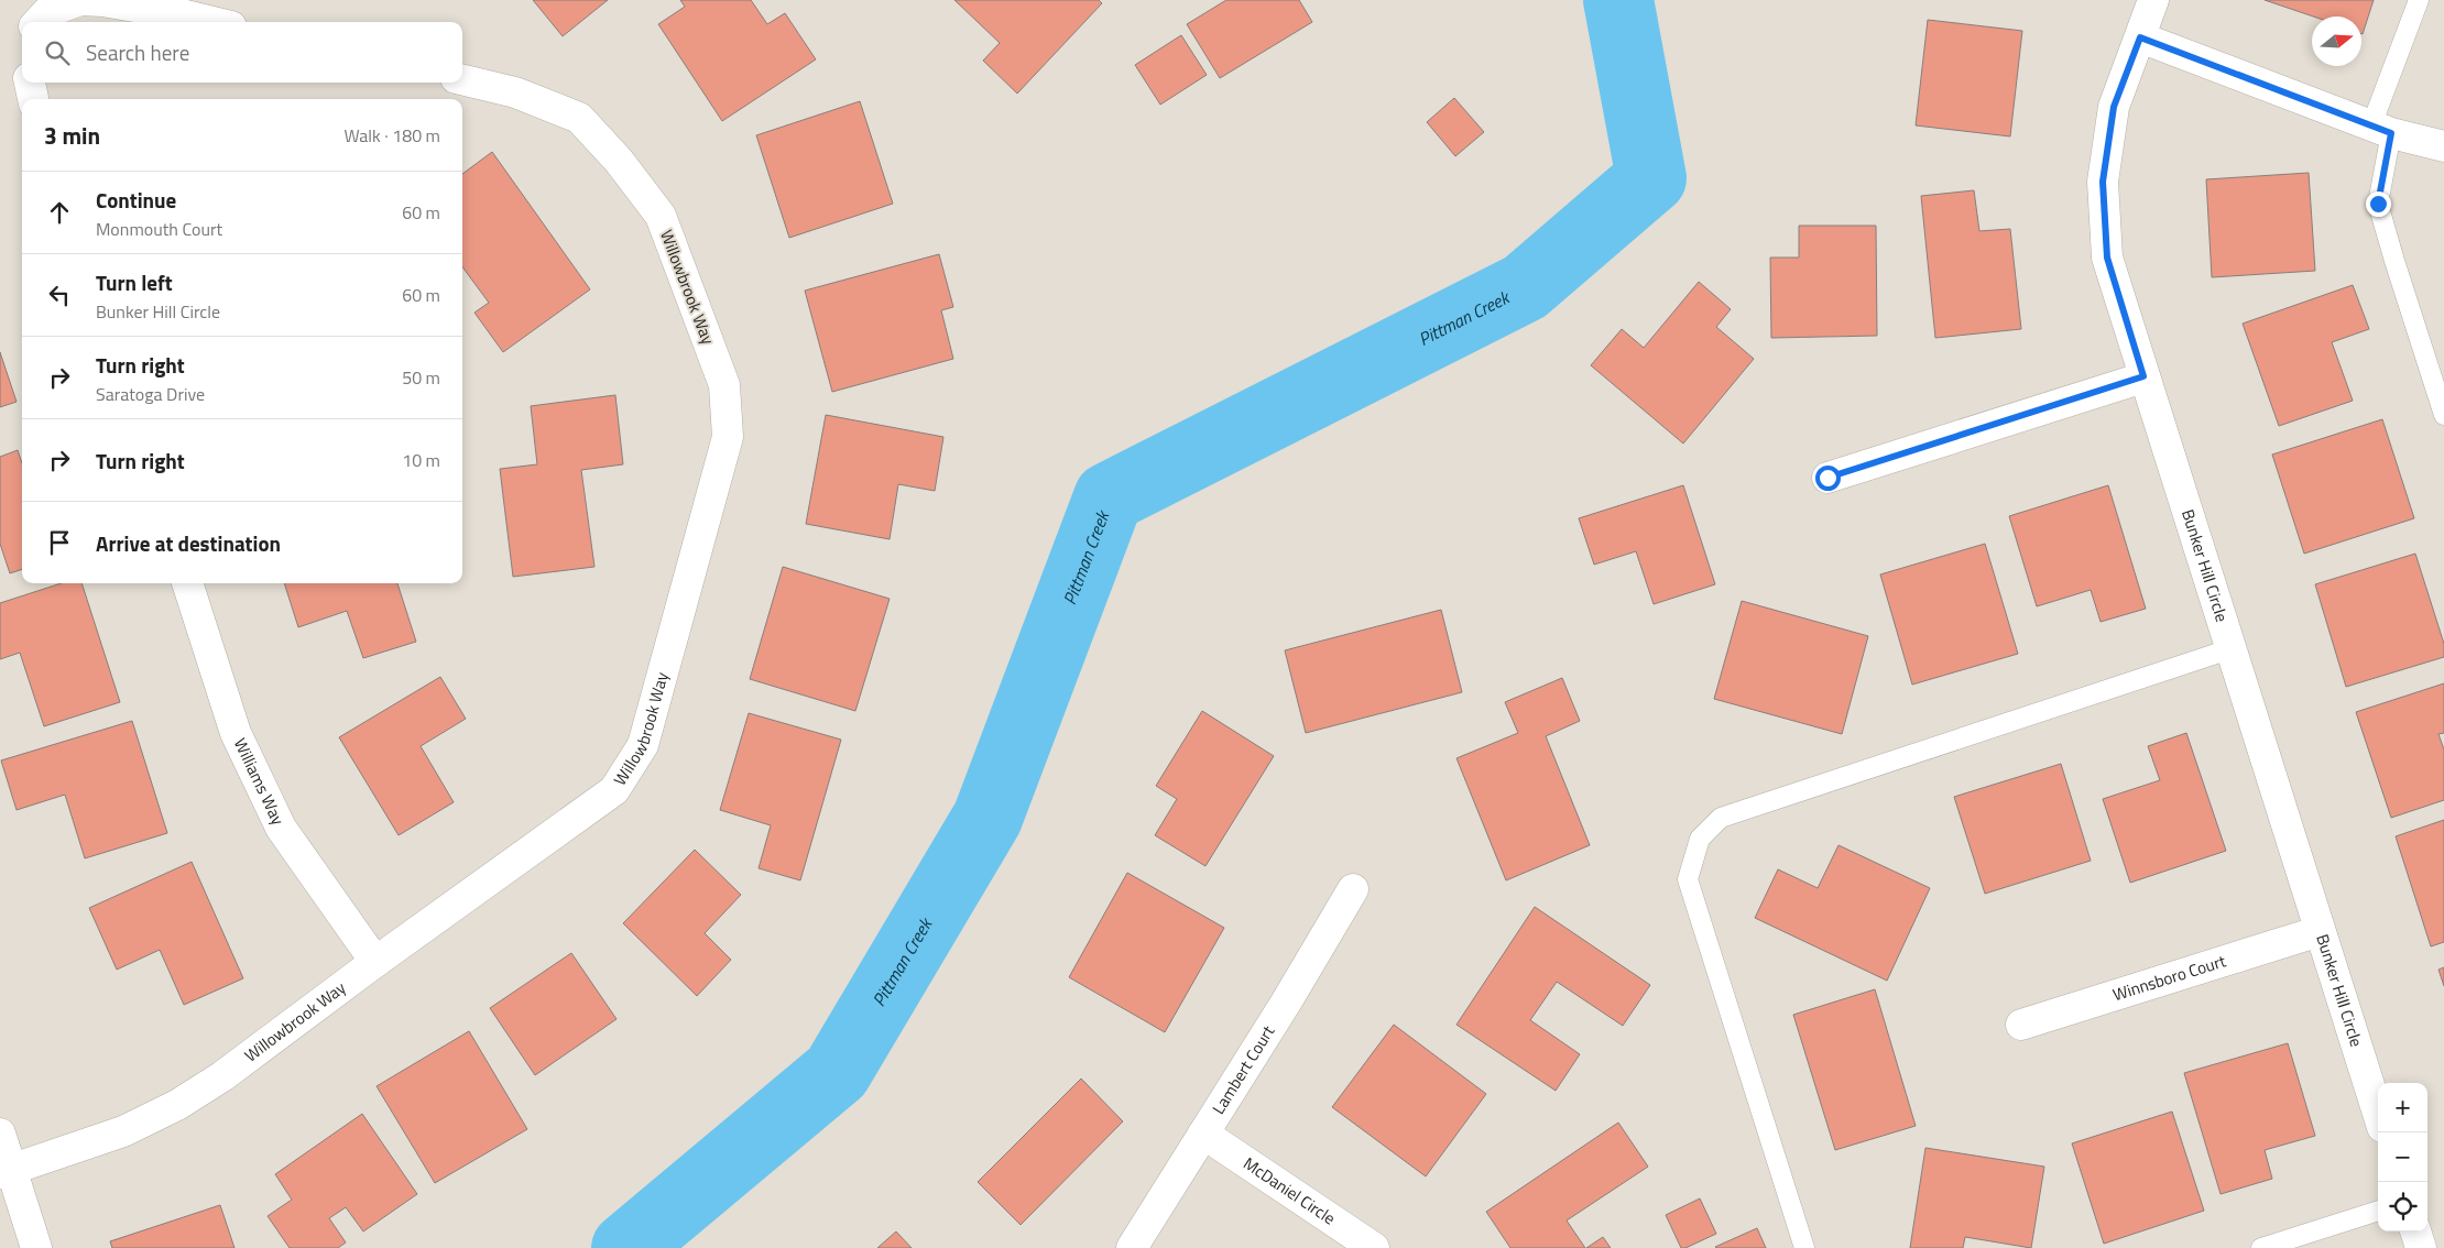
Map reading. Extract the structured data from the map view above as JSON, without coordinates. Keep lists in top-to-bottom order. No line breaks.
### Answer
{"streets":{"street":["Willowbrook Way","Bunker Hill Circle","Williams Way","Winnsboro Court","Lambert Court","McDaniel Circle"]},"crossings":[["Willowbrook Way","Williams Way"],["Bunker Hill Circle","Winnsboro Court"],["Lambert Court","McDaniel Circle"]],"water":["Pittman Creek"],"north":"right","page":{"search":"Search here","heading":["3 min","Walk · 180 m"],"list":[["Continue","Monmouth Court","60 m"],["Turn left","Bunker Hill Circle","60 m"],["Turn right","Saratoga Drive","50 m"],["Turn right","10 m"],"Arrive at destination"],"map_buttons":["+","−"]}}
